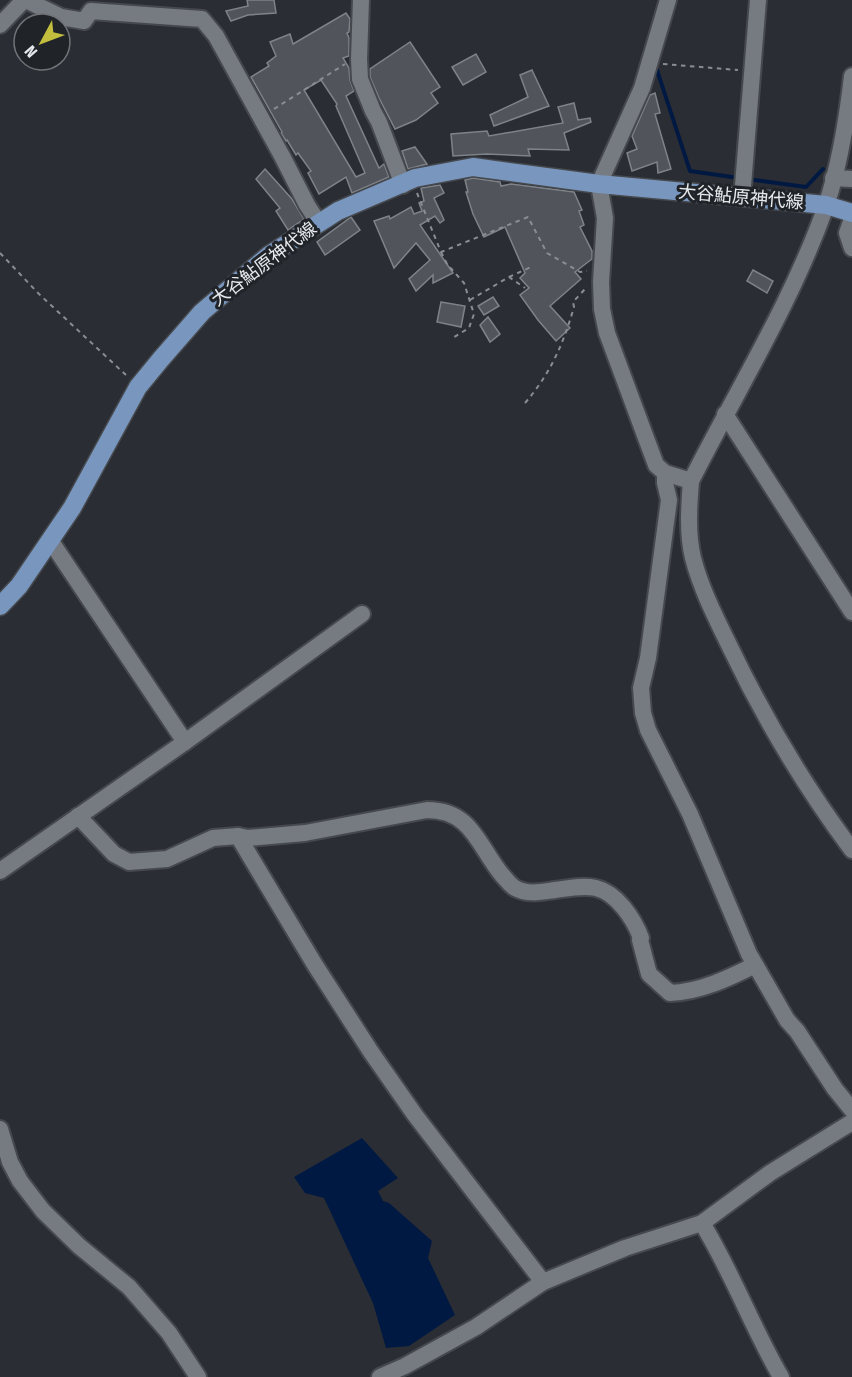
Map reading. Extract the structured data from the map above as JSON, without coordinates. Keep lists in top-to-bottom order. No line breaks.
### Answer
{"streets":{"main road":["大谷鮎原神代線"]},"north":"bottom left"}
